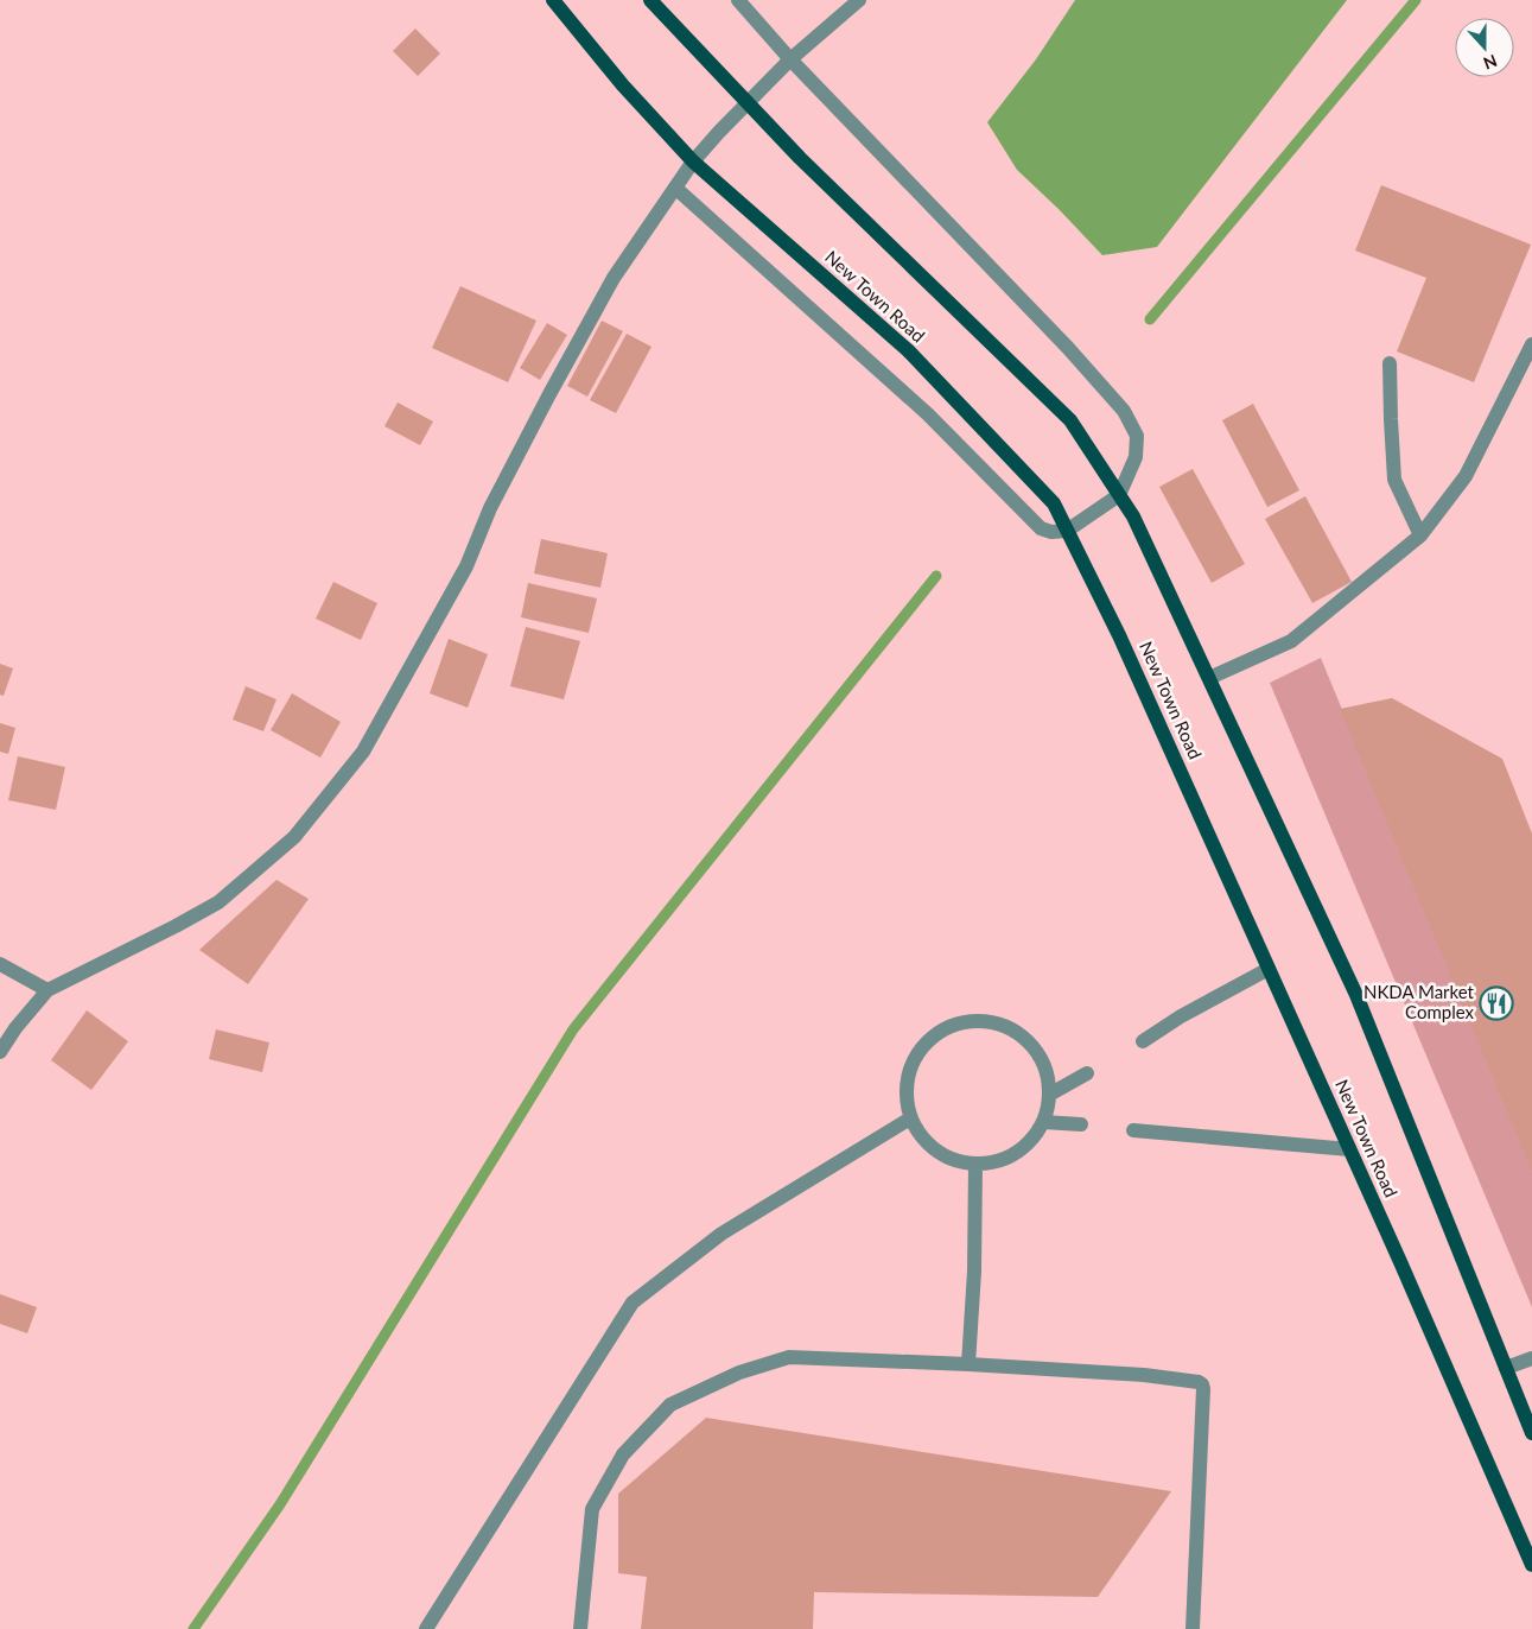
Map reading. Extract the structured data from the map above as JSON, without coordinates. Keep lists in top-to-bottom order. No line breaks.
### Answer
{"streets":{"main road":["New Town Road"]},"places":{"restaurant":["NKDA Market Complex"]},"north":"bottom"}
